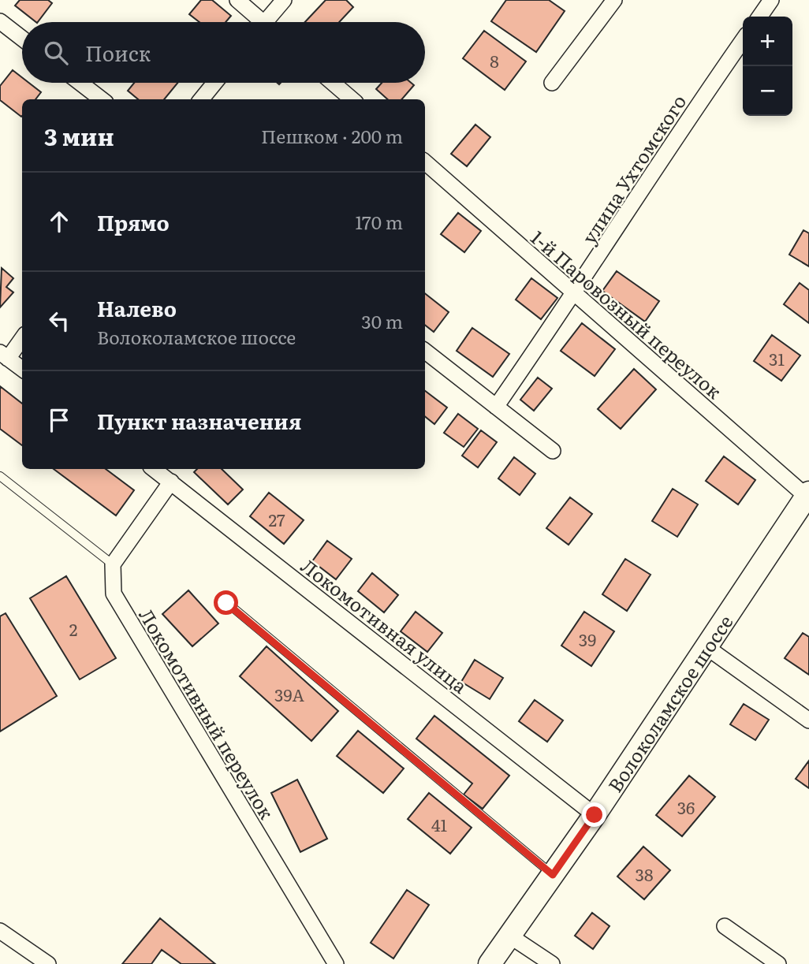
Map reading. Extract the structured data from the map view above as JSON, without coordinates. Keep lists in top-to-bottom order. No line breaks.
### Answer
{"streets":{"main road":["Волоколамское шоссе"],"street":["улица Ухтомского","1-й Паровозный переулок","Локомотивная улица","Локомотивный переулок"]},"crossings":[["улица Ухтомского","1-й Паровозный переулок"],["1-й Паровозный переулок","Волоколамское шоссе"],["Локомотивная улица","Волоколамское шоссе"]],"house_numbers":["8","31","27","2","39","39А","36","41","38"],"page":{"map_buttons":["+","−"],"search":"Поиск","heading":["3 мин","Пешком · 200 m"],"list":[["Прямо","170 m"],["Налево","Волоколамское шоссе","30 m"],"Пункт назначения"]}}
